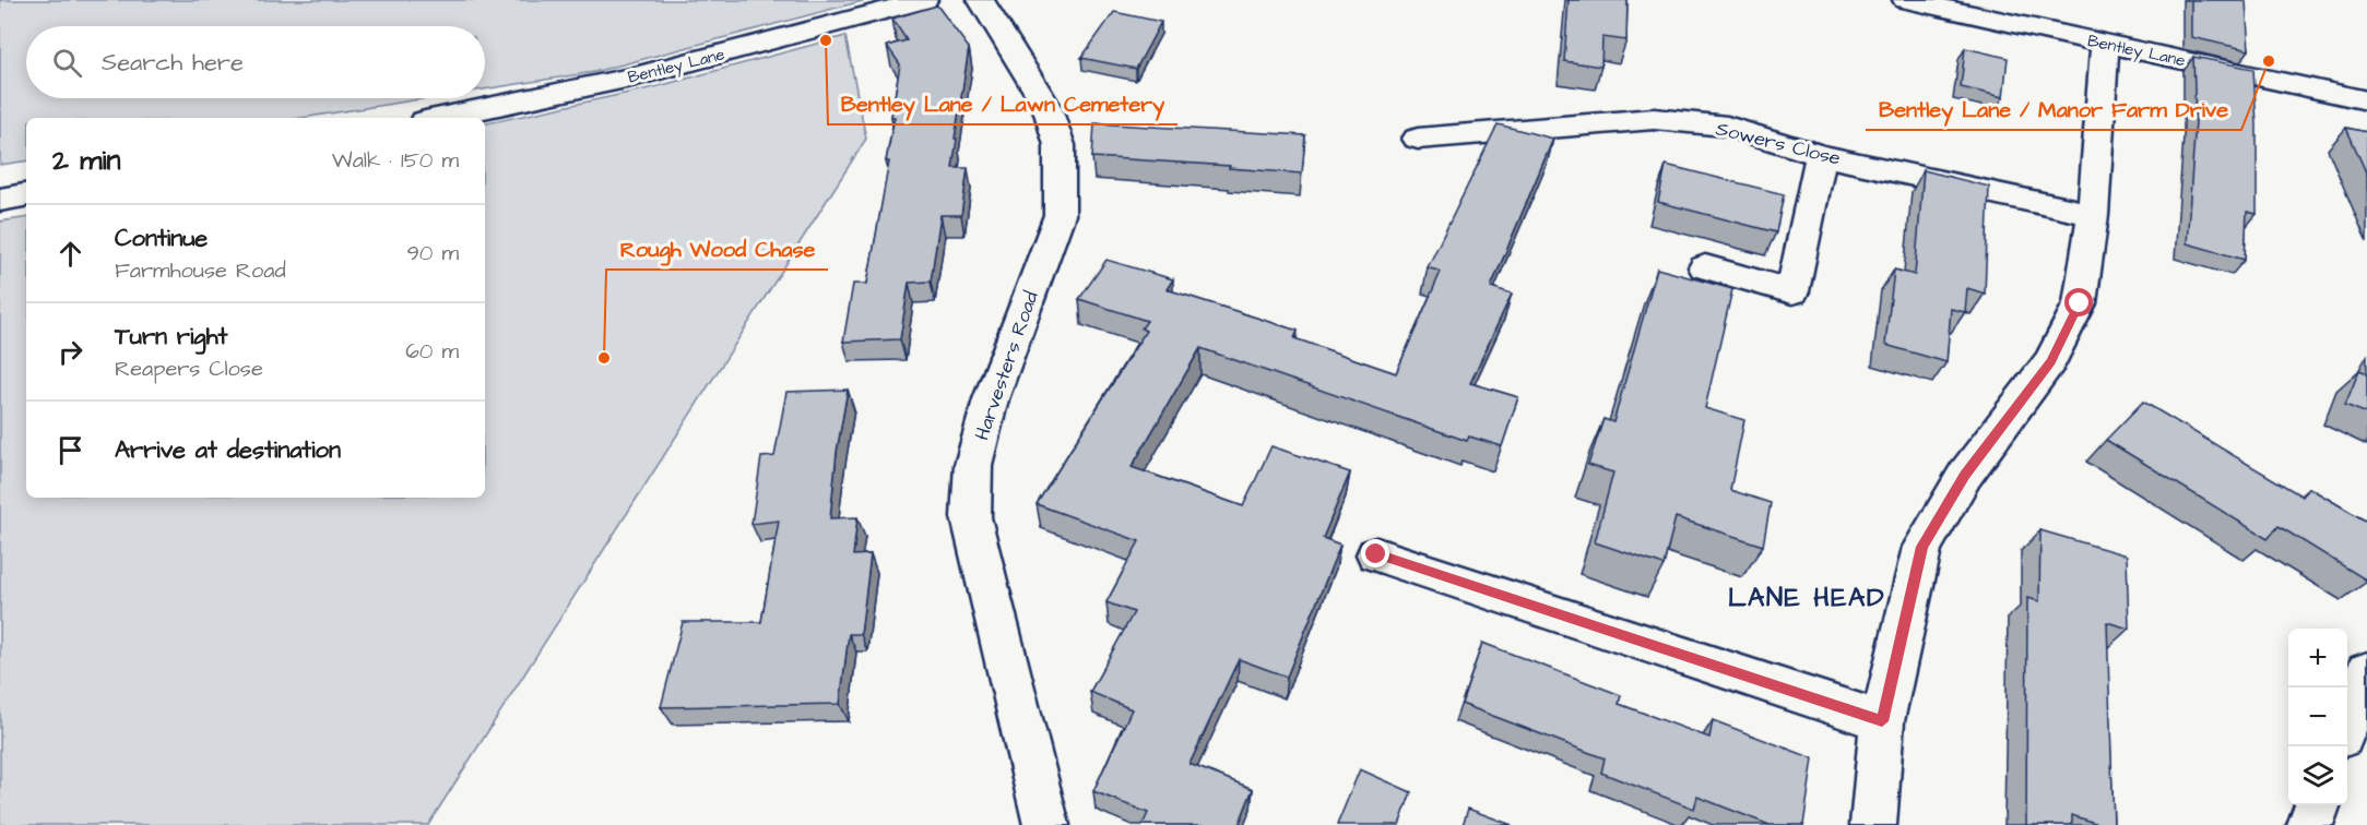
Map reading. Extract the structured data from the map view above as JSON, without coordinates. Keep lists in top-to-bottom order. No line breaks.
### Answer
{"streets":{"street":["Bentley Lane","Sowers Close","Harvesters Road"]},"districts":["LANE HEAD"],"places":["Bentley Lane / Lawn Cemetery","Bentley Lane / Manor Farm Drive","Rough Wood Chase"],"page":{"search":"Search here","heading":["2 min","Walk · 150 m"],"list":[["Continue","Farmhouse Road","90 m"],["Turn right","Reapers Close","60 m"],"Arrive at destination"],"map_buttons":["+","−"]}}
